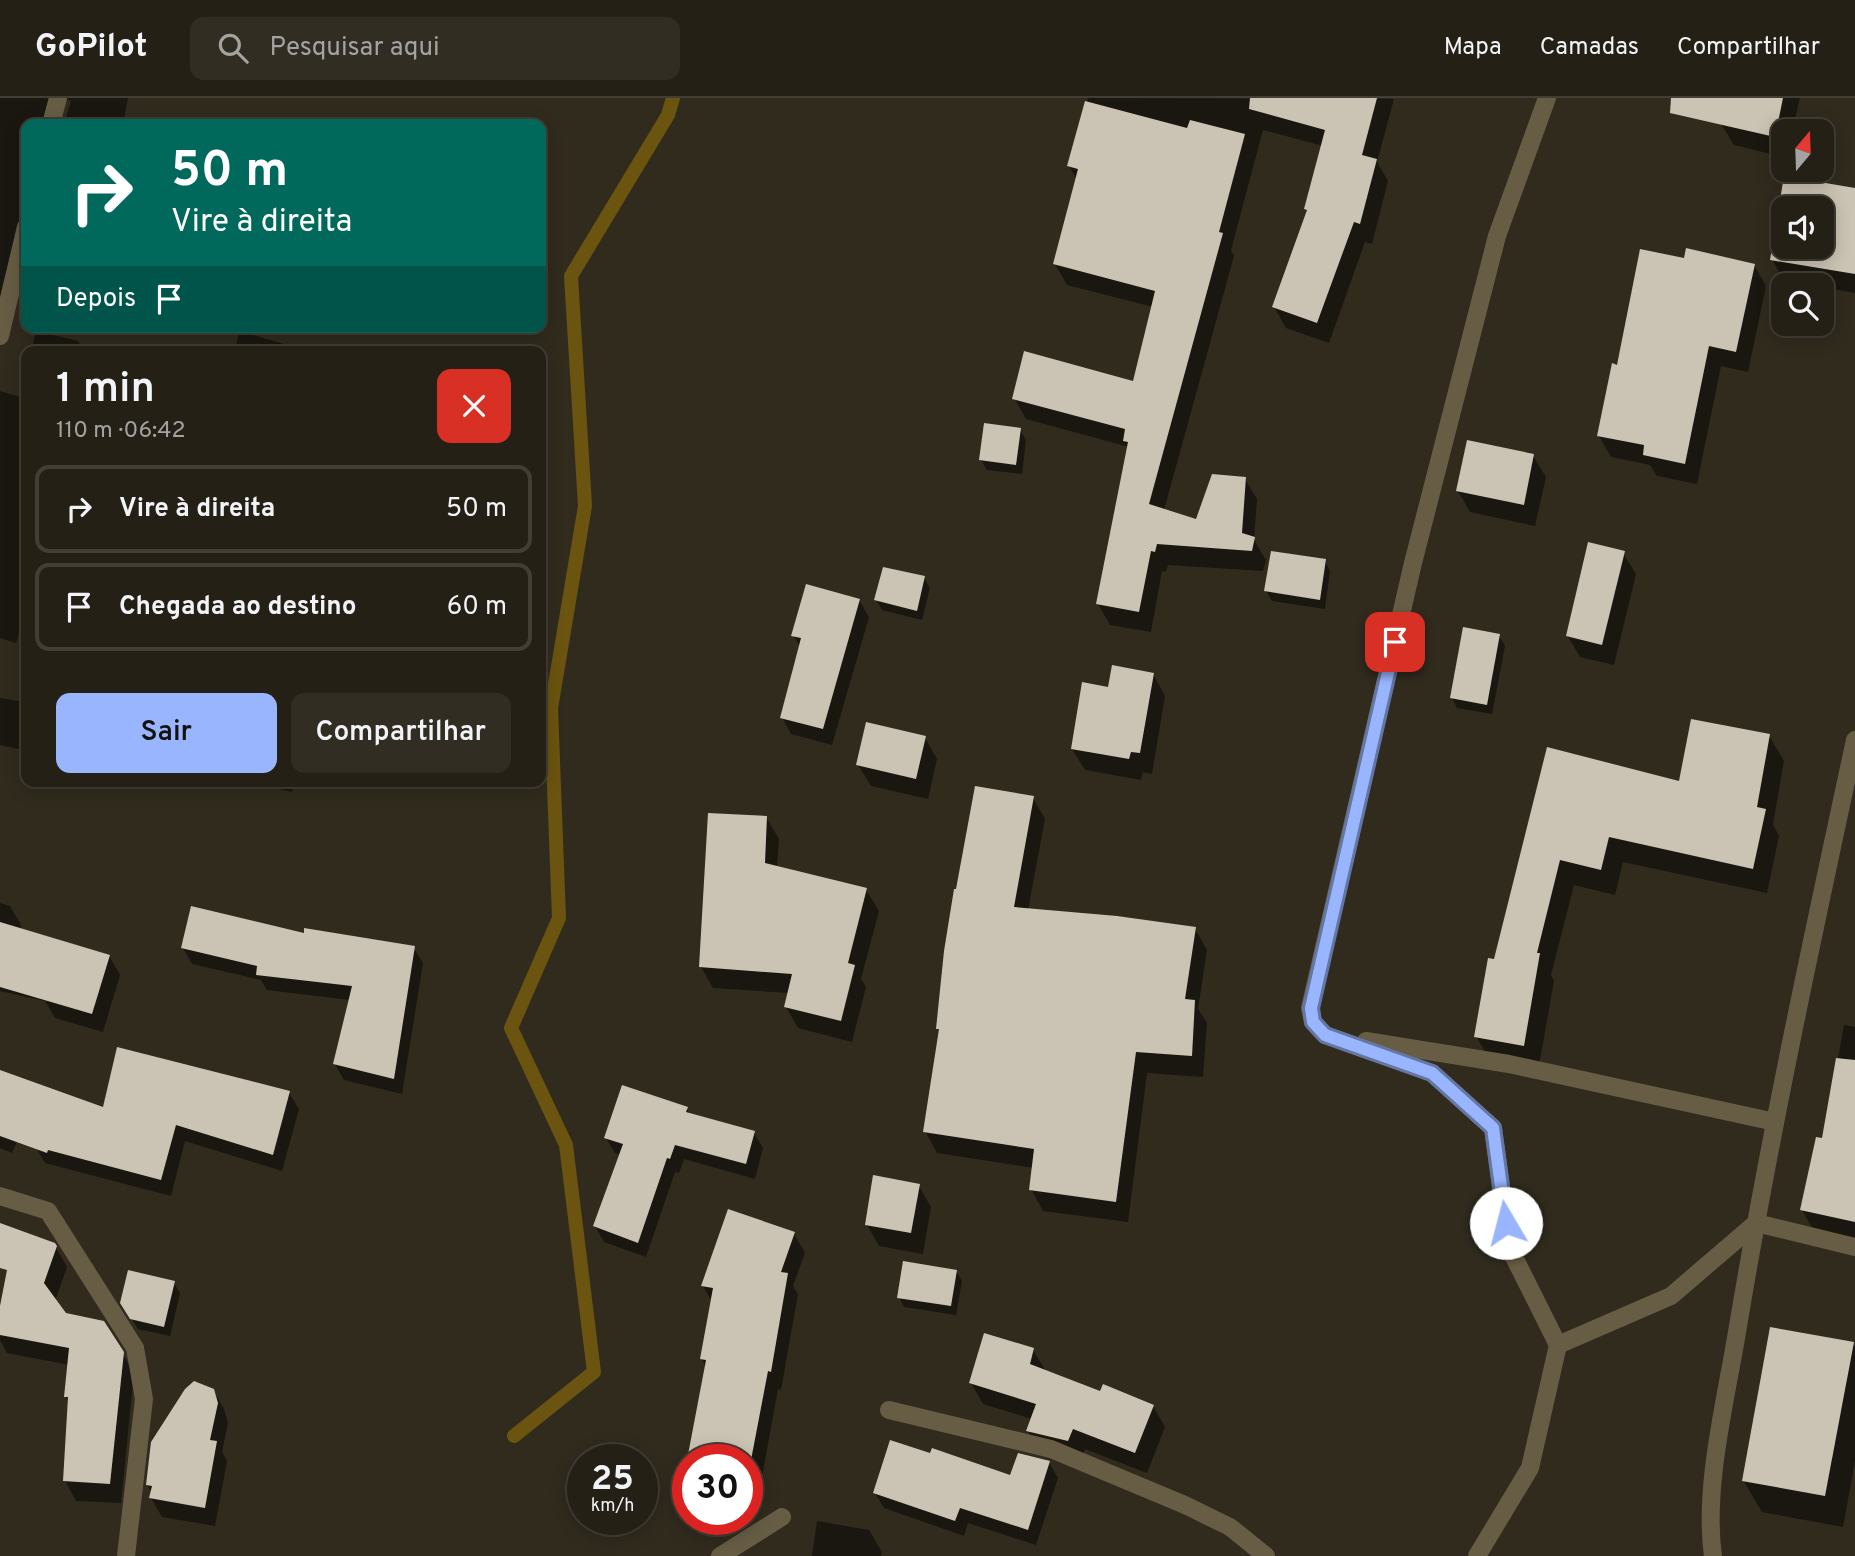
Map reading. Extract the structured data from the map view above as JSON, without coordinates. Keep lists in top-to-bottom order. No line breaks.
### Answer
{"north":"top","page":{"header":"GoPilot","search":"Pesquisar aqui","nav":["Mapa","Camadas","Compartilhar"],"turn":["50 m","Vire à direita"],"then":"Depois","heading":["1 min","110 m · 06:42"],"list":[{"name":"Vire à direita","value":"50 m"},{"name":"Chegada ao destino","value":"60 m"}],"buttons":["Sair","Compartilhar"],"speed":"25 km/h","limit":"30"}}
